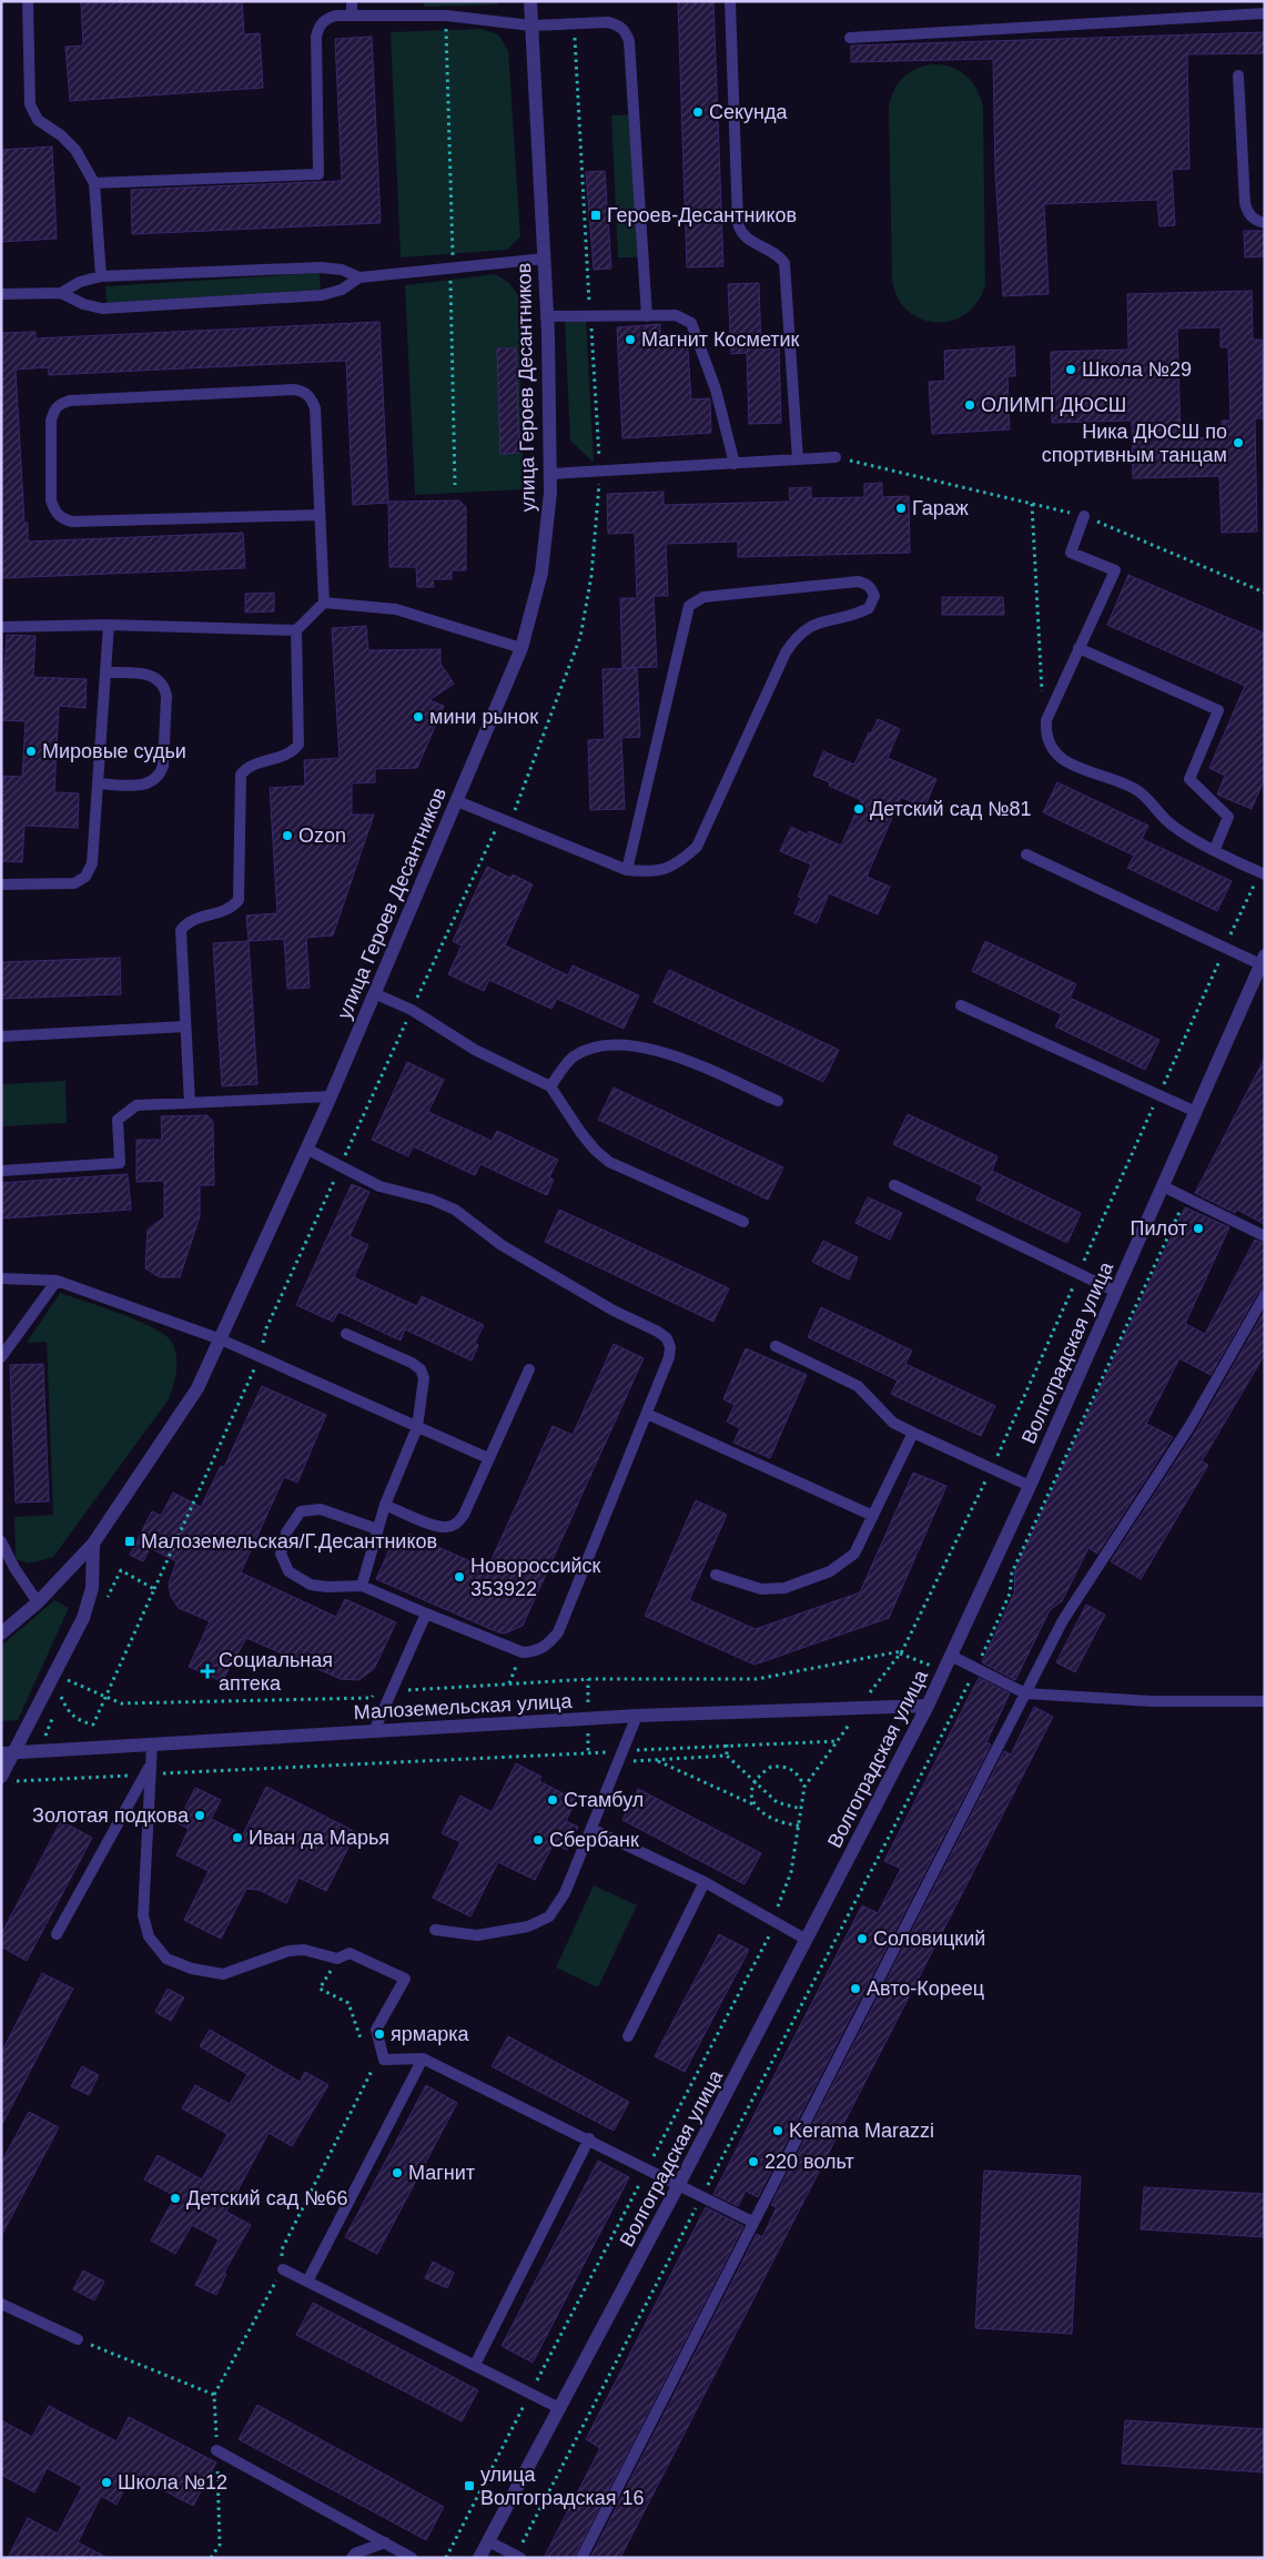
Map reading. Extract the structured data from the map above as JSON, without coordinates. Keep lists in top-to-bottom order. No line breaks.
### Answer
{"streets":{"street":["улица Героев Десантников","Волгоградская улица","Малоземельская улица"]},"crossings":[["Волгоградская улица","Малоземельская улица"]],"places":{"other":["Секунда","Магнит Косметик","Школа №29","ОЛИМП ДЮСШ","Ника ДЮСШ по спортивным танцам","Гараж","мини рынок","Мировые судьи","Детский сад №81","Ozon","Пилот","Новороссийск 353922","Стамбул","Золотая подкова","Иван да Марья","Сбербанк","Соловицкий","Авто-Кореец","ярмарка","Kerama Marazzi","220 вольт","Магнит","Детский сад №66","Школа №12"],"transit":["Героев-Десантников","Малоземельская/Г.Десантников","улица Волгоградская 16"],"health":["Социальная аптека"]}}
